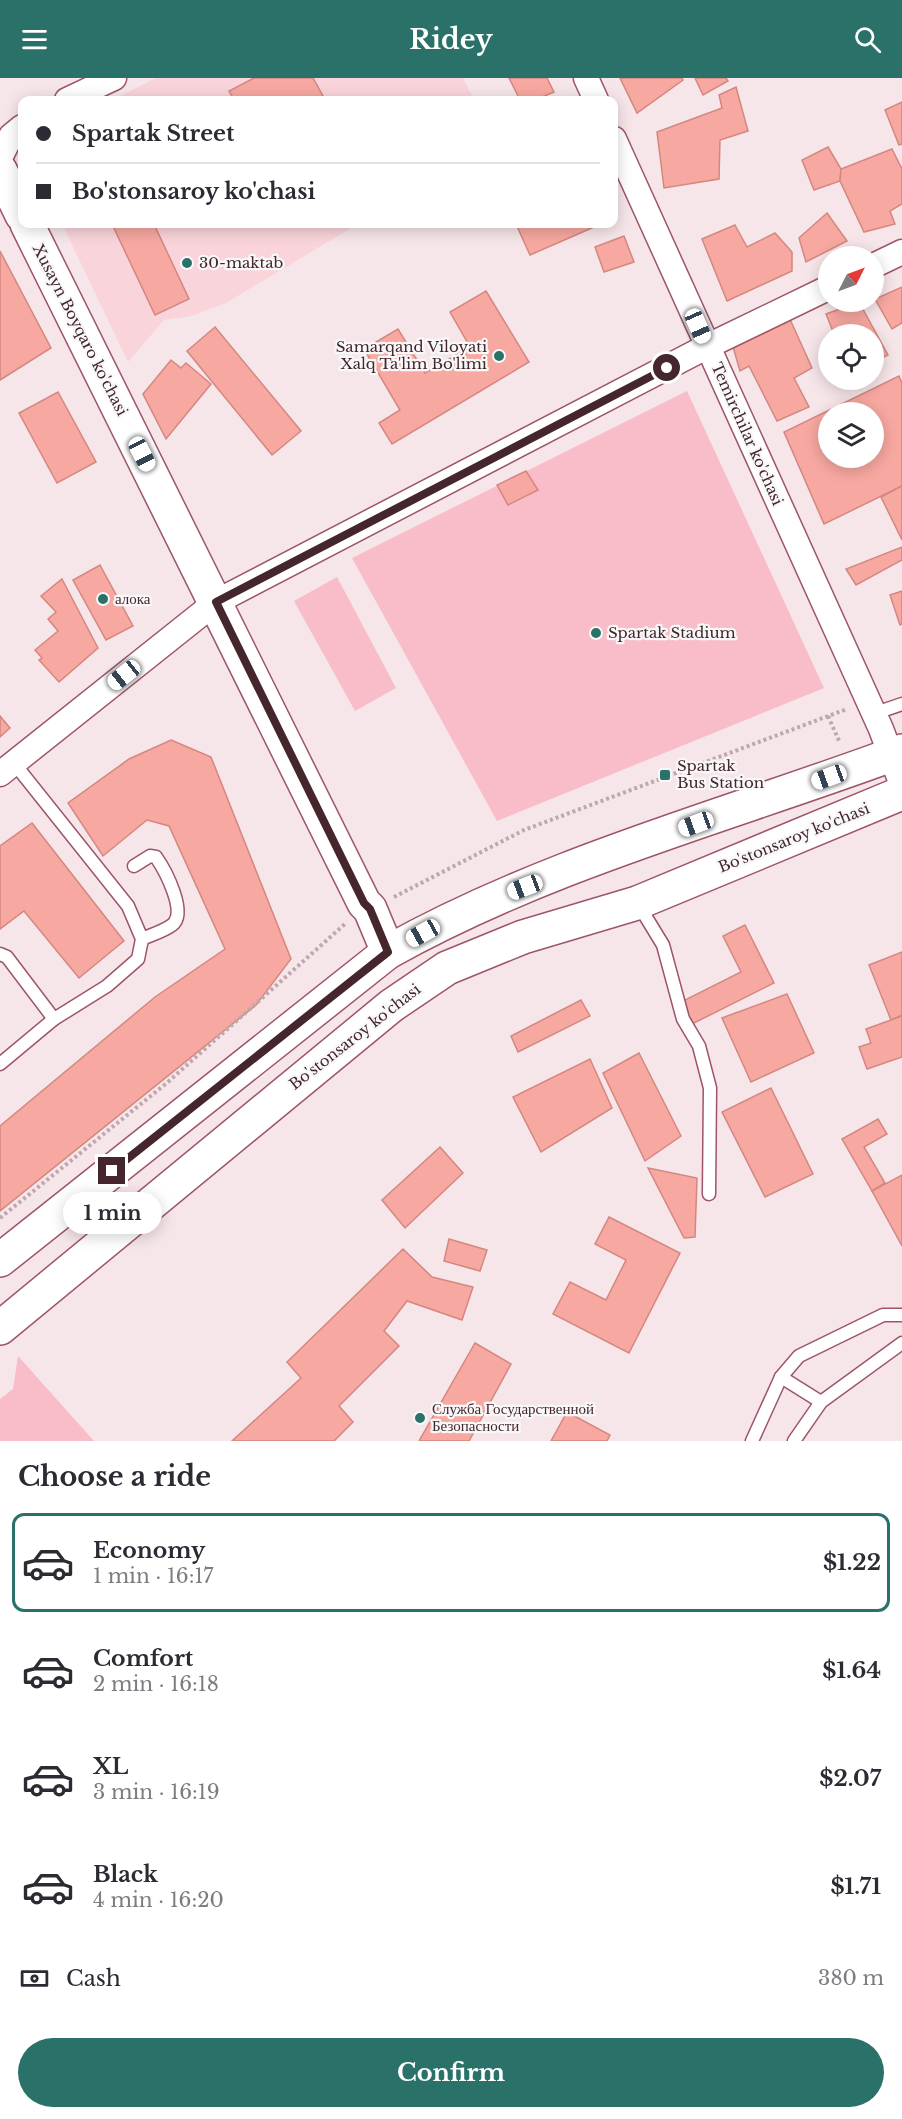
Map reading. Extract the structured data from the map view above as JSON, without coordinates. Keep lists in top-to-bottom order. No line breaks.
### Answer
{"streets":{"main road":["Xusayn Boyqaro ko'chasi","Bo'stonsaroy ko'chasi"],"street":["Temirchilar ko'chasi"]},"places":{"other":["30-maktab","Samarqand Viloyati Xalq Ta'lim Bo'limi","алока","Spartak Stadium","Служба Государственной Безопасности"],"transit":["Spartak Bus Station"]},"north":"top right","page":{"header":"Ridey","banner":["Spartak Street","Bo'stonsaroy ko'chasi"],"bubble":"1 min","heading":"Choose a ride","list":[{"name":"Economy","note":"1 min · 16:17","value":"$1.22"},{"name":"Comfort","note":"2 min · 16:18","value":"$1.64"},{"name":"XL","note":"3 min · 16:19","value":"$2.07"},{"name":"Black","note":"4 min · 16:20","value":"$1.71"}],"pay":["Cash","380 m"],"buttons":"Confirm"}}
